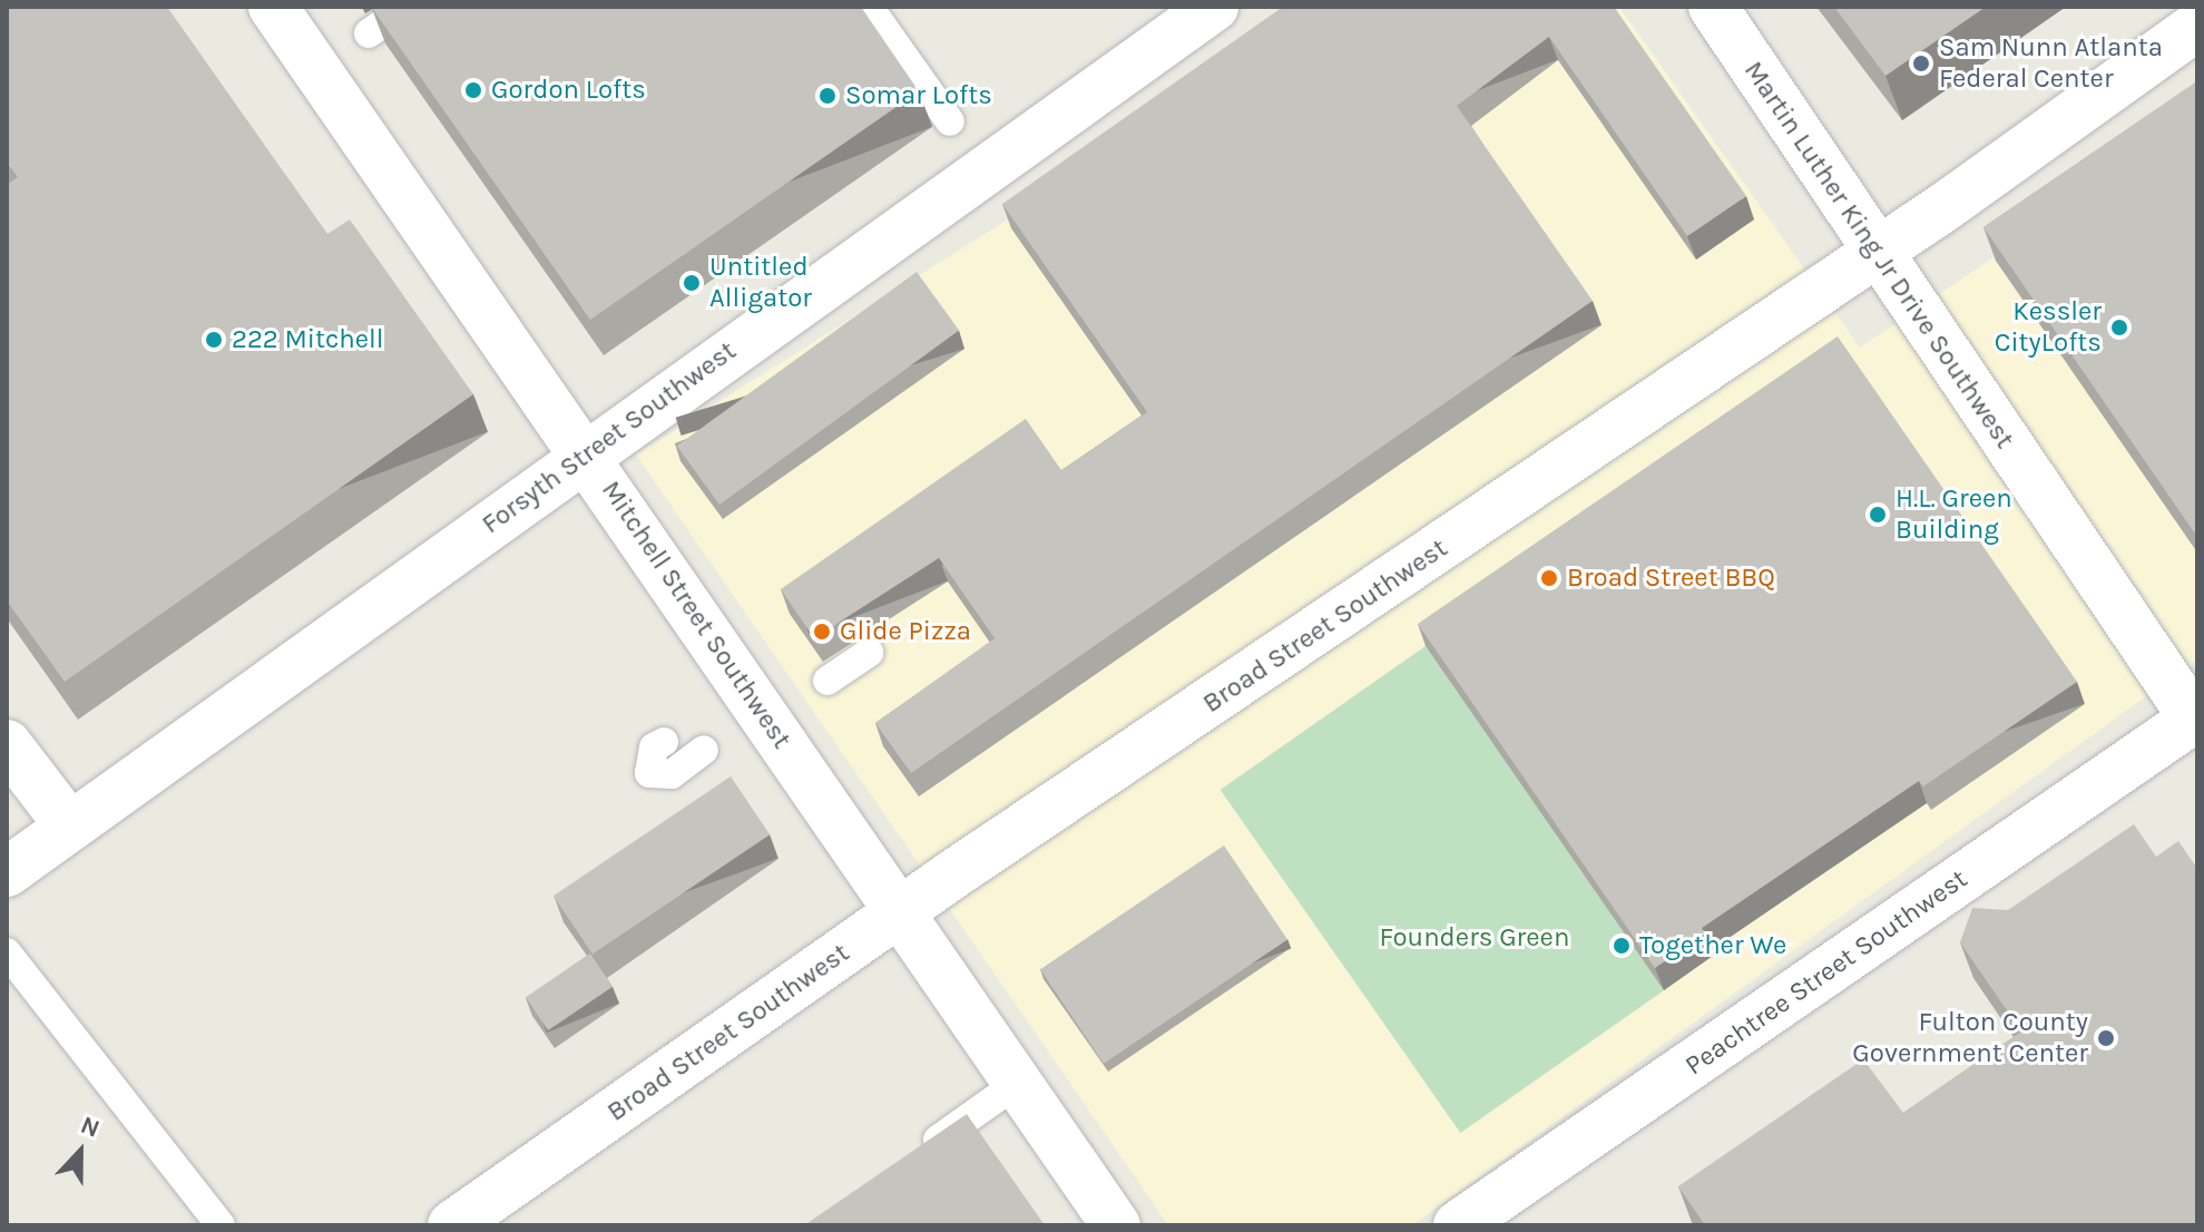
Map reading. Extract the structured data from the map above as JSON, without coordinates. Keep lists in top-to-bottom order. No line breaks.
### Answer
{"streets":{"street":["Martin Luther King Jr Drive Southwest","Forsyth Street Southwest","Mitchell Street Southwest","Broad Street Southwest","Peachtree Street Southwest"]},"crossings":[["Martin Luther King Jr Drive Southwest","Broad Street Southwest"],["Martin Luther King Jr Drive Southwest","Peachtree Street Southwest"],["Forsyth Street Southwest","Mitchell Street Southwest"],["Mitchell Street Southwest","Broad Street Southwest"]],"parks":["Founders Green"],"places":["Sam Nunn Atlanta Federal Center","Gordon Lofts","Somar Lofts","Untitled Alligator","Kessler CityLofts","222 Mitchell","H.L. Green Building","Broad Street BBQ","Glide Pizza","Together We","Fulton County Government Center"],"north":"top"}
